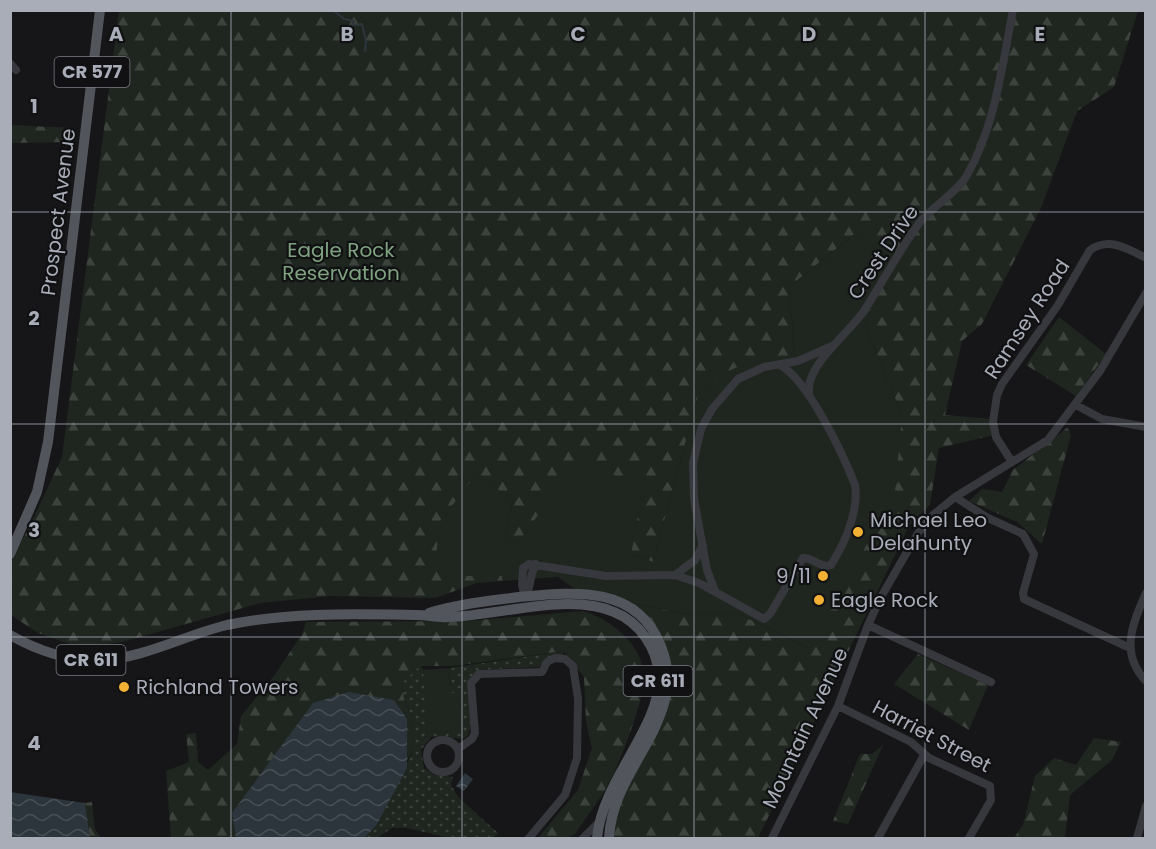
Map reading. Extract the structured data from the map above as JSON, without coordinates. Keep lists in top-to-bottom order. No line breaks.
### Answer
{"streets":{"main road":["CR 577","Prospect Avenue","CR 611"],"street":["Crest Drive","Ramsey Road","Mountain Avenue","Harriet Street"]},"crossings":[["Ramsey Road","Mountain Avenue"],["Mountain Avenue","Harriet Street"]],"parks":["Eagle Rock Reservation"],"places":["Michael Leo Delahunty","9/11","Eagle Rock","Richland Towers"],"grid":{"columns":["A","B","C","D","E"],"rows":["1","2","3","4"]}}
